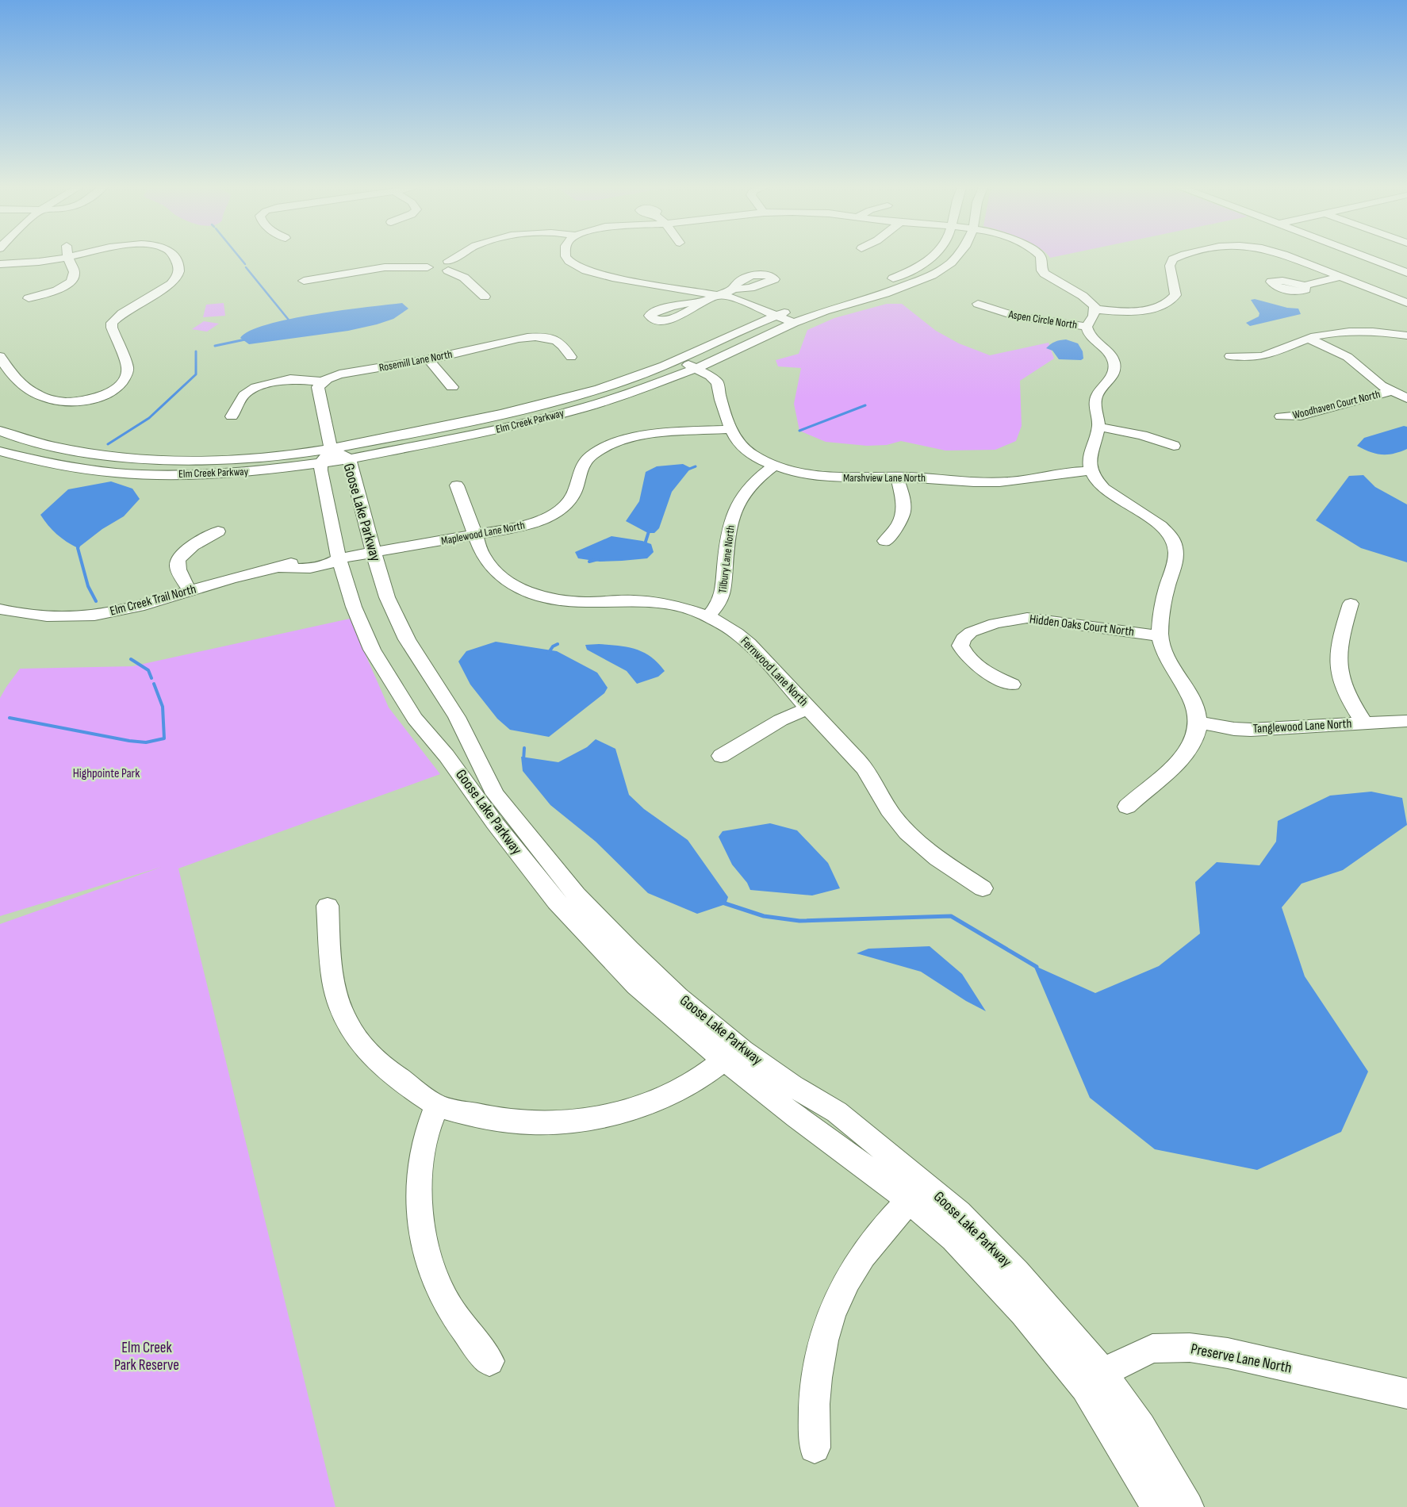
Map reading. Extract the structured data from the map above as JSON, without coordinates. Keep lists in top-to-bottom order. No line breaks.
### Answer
{"streets":{"street":["Aspen Circle North","Rosemill Lane North","Woodhaven Court North","Elm Creek Parkway","Marshview Lane North","Goose Lake Parkway","Maplewood Lane North","Tilbury Lane North","Elm Creek Trail North","Hidden Oaks Court North","Fernwood Lane North","Tanglewood Lane North","Preserve Lane North"]},"crossings":[["Elm Creek Parkway","Marshview Lane North"],["Elm Creek Parkway","Goose Lake Parkway"],["Marshview Lane North","Maplewood Lane North"],["Marshview Lane North","Tilbury Lane North"],["Goose Lake Parkway","Maplewood Lane North"],["Goose Lake Parkway","Elm Creek Trail North"],["Goose Lake Parkway","Preserve Lane North"],["Maplewood Lane North","Elm Creek Trail North"],["Maplewood Lane North","Fernwood Lane North"],["Tilbury Lane North","Fernwood Lane North"]],"parks":["Highpointe Park","Elm Creek Park Reserve"]}
